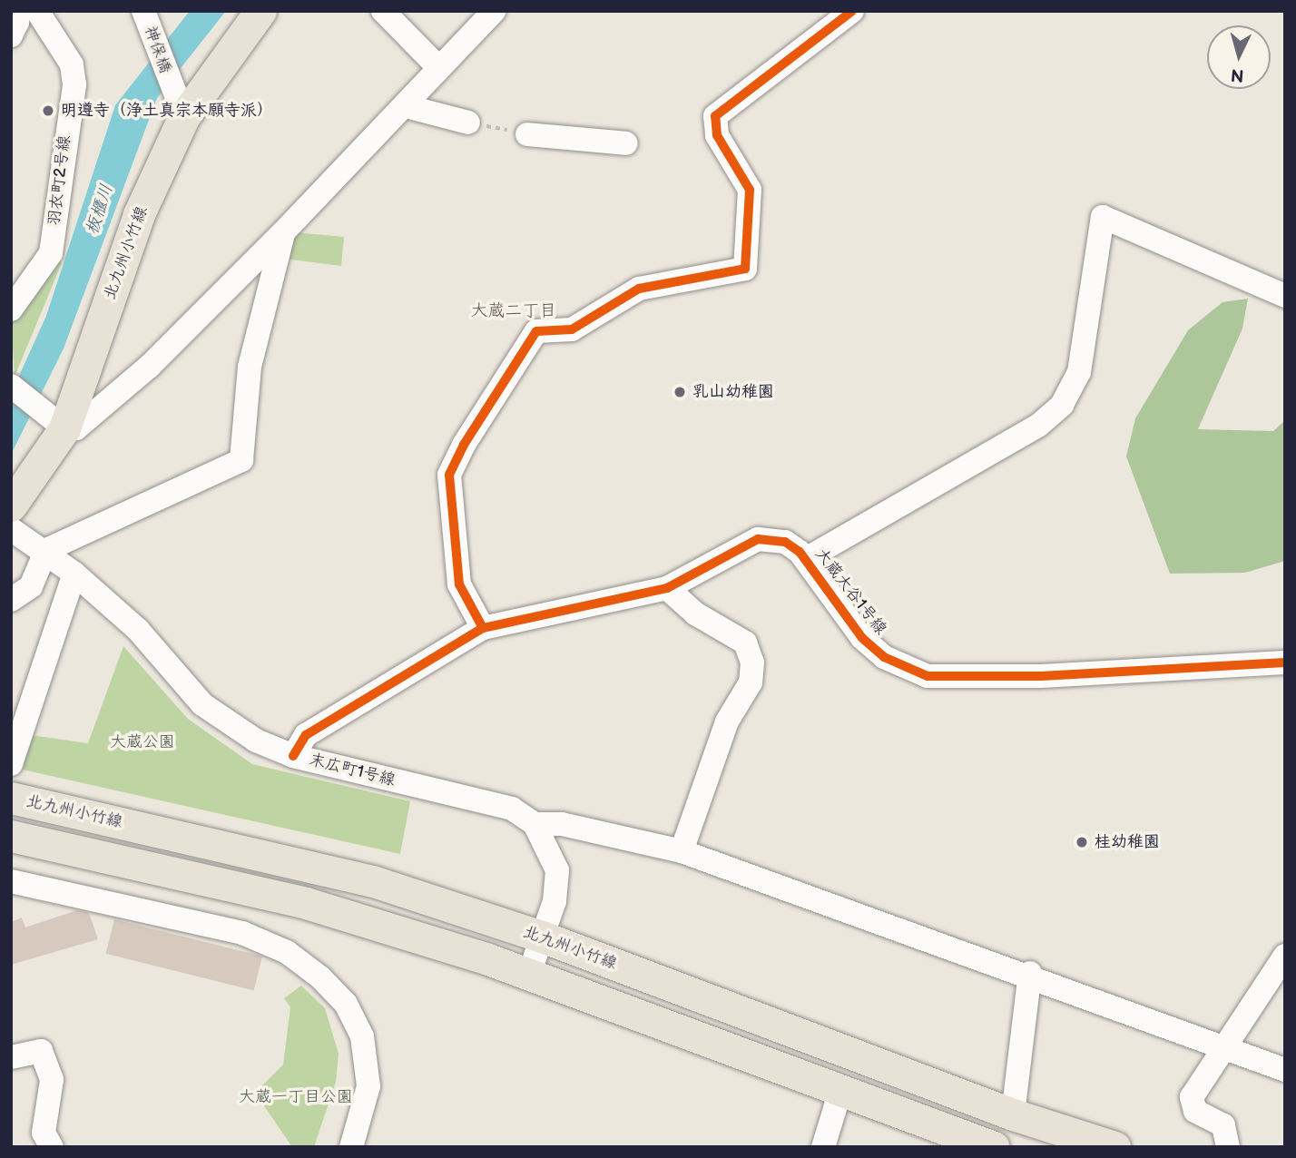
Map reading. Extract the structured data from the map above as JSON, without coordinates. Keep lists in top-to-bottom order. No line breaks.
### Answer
{"streets":{"main road":["北九州小竹線"],"street":["神保橋","羽衣町2号線","大蔵大谷1号線","末広町1号線"]},"crossings":[["神保橋","北九州小竹線"],["大蔵大谷1号線","末広町1号線"]],"districts":["大蔵二丁目"],"water":["板櫃川"],"parks":["大蔵公園","大蔵一丁目公園"],"places":["明遵寺（浄土真宗本願寺派）","乳山幼稚園","桂幼稚園"],"north":"bottom"}
